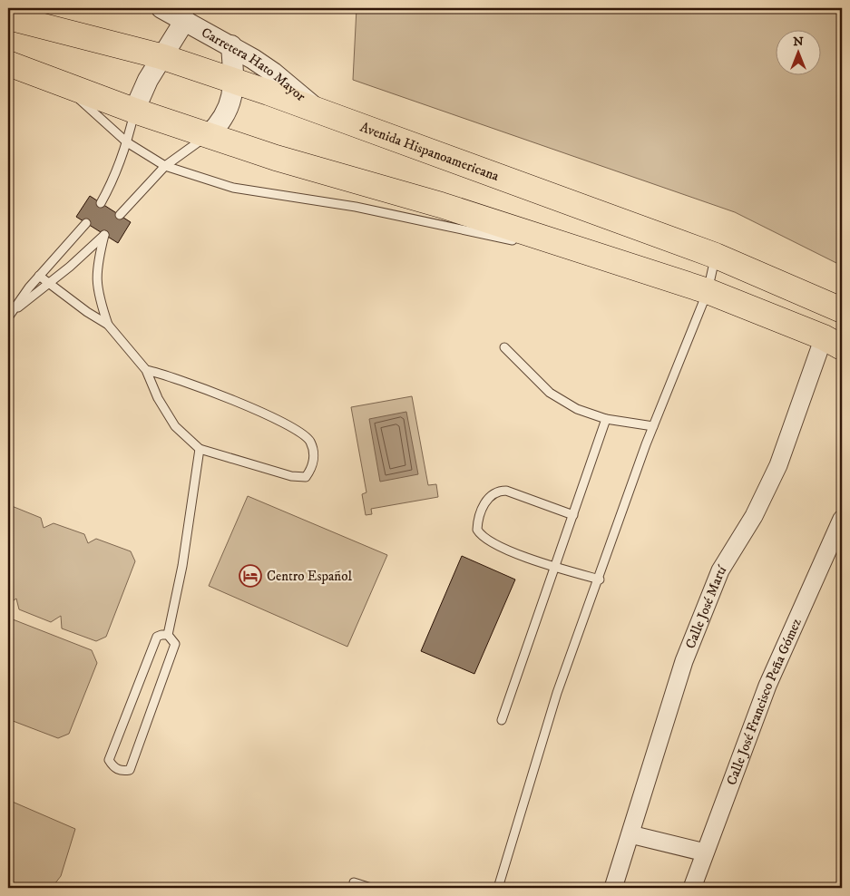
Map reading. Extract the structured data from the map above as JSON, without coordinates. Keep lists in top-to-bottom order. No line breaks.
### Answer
{"streets":{"main road":["Avenida Hispanoamericana"],"street":["Carretera Hato Mayor","Calle José Martí","Calle José Francisco Peña Gómez"]},"crossings":[["Carretera Hato Mayor","Avenida Hispanoamericana"]],"places":{"hotel":["Centro Español"]},"north":"top"}
